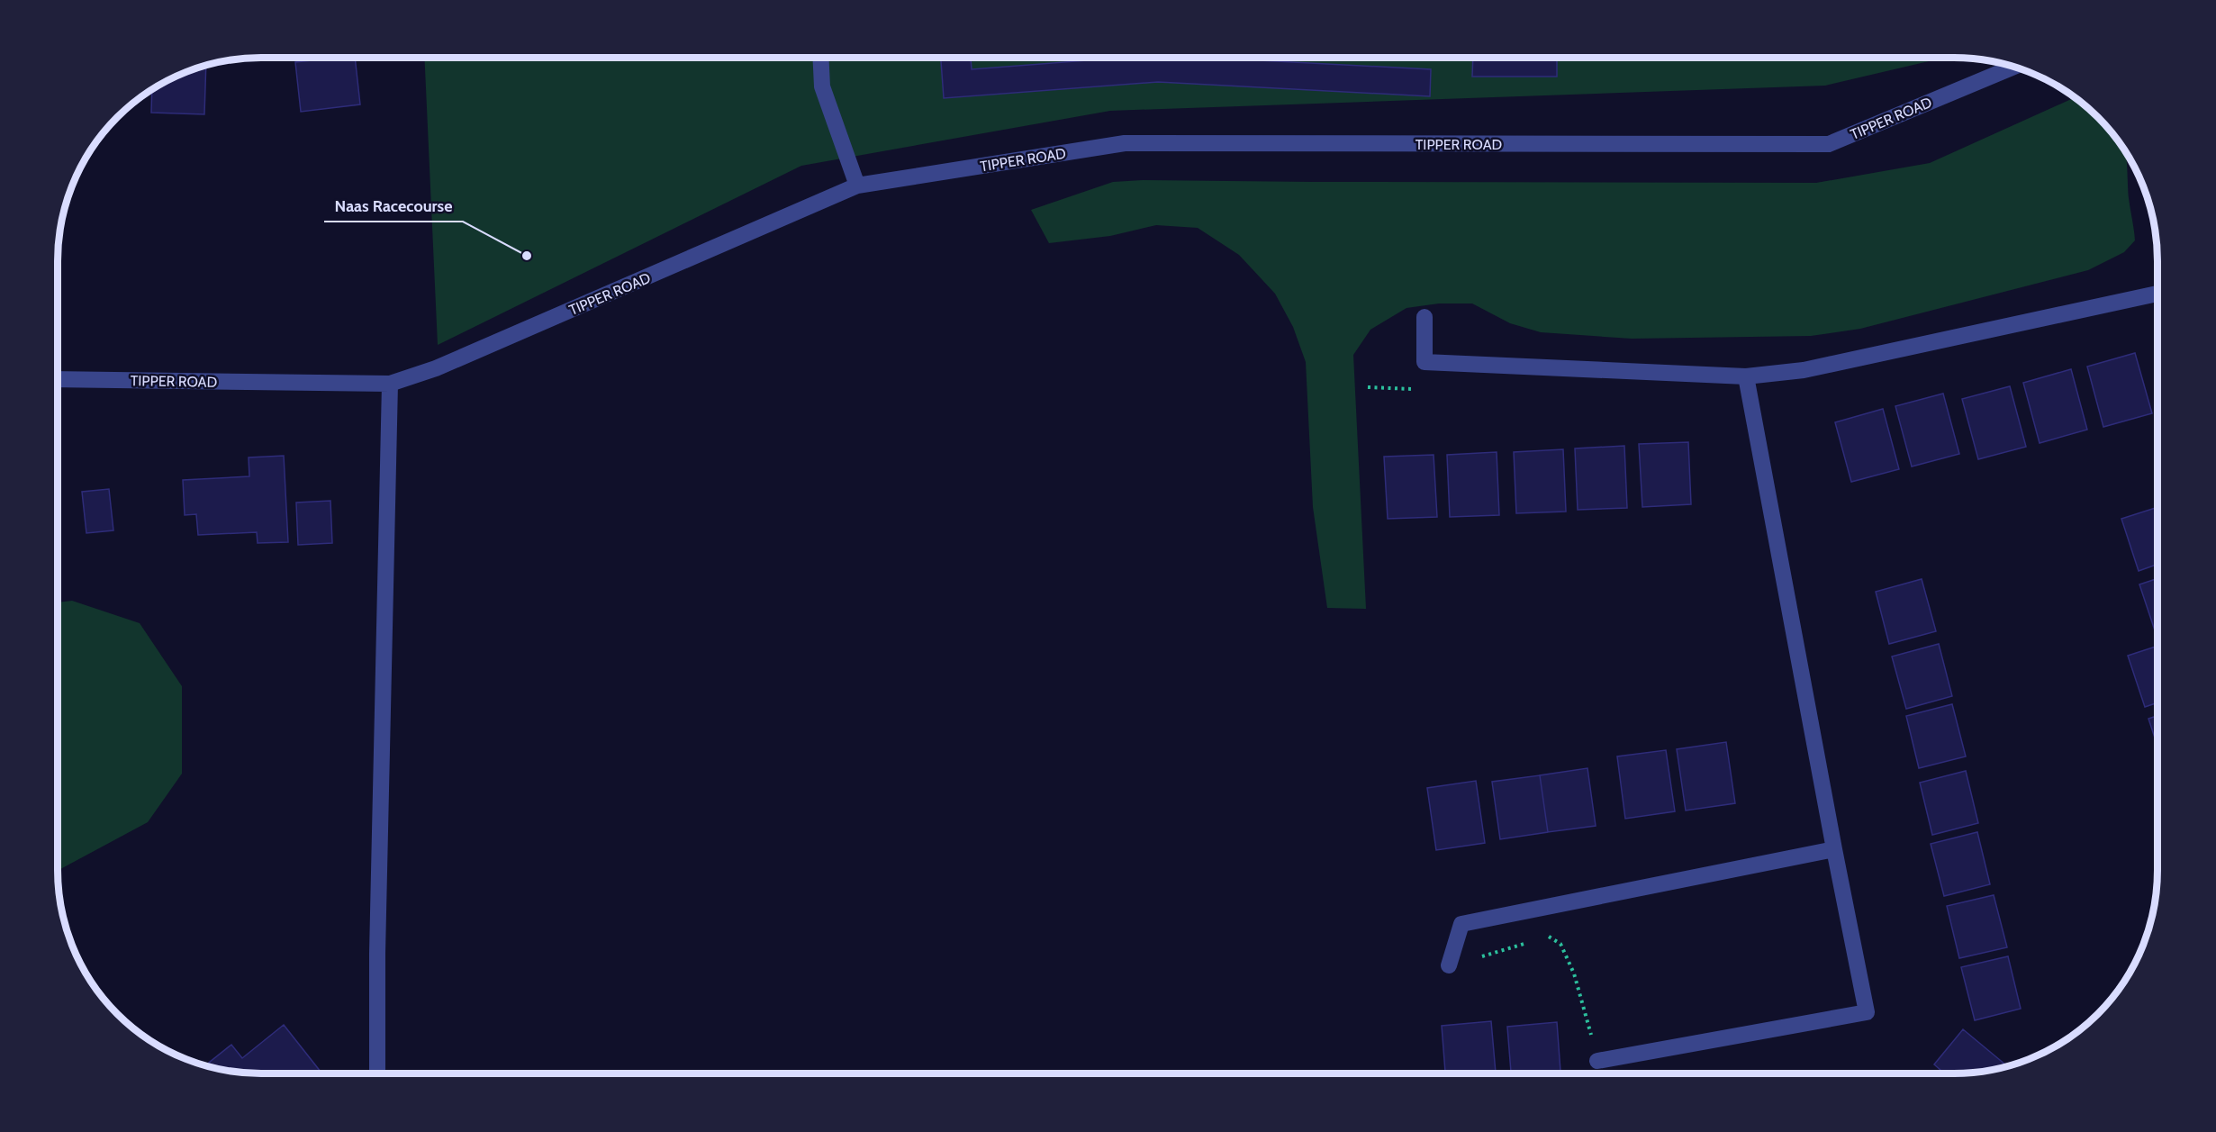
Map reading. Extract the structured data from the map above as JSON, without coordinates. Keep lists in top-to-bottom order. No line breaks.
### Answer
{"streets":{"street":["TIPPER ROAD"]},"places":["Naas Racecourse"]}
